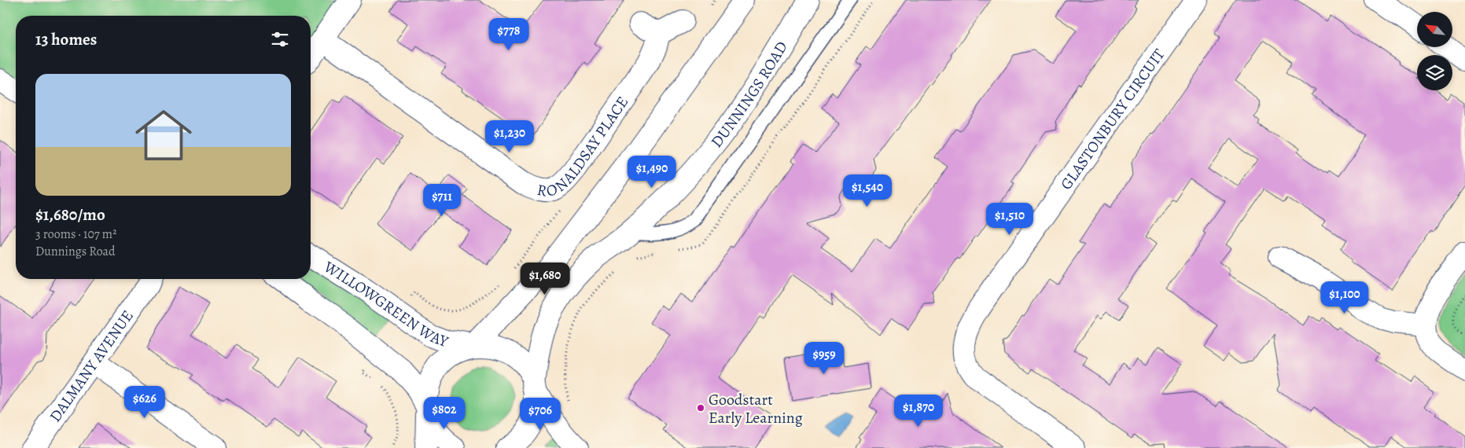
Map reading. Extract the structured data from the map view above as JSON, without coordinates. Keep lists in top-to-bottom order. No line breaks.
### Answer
{"streets":{"street":["DUNNINGS ROAD","GLASTONBURY CIRCUIT","RONALDSAY PLACE","WILLOWGREEN WAY","DALMANY AVENUE"]},"crossings":[["DUNNINGS ROAD","WILLOWGREEN WAY"]],"places":["Goodstart Early Learning"],"north":"top left","page":{"heading":"13 homes","price":["$778","$1,230","$1,490","$1,540","$711","$1,510","$1,680","$1,100","$959","$626","$1,870","$802","$706"],"list":[{"name":"$1,680/mo","note":"3 rooms · 107 m² · Dunnings Road"}]}}
